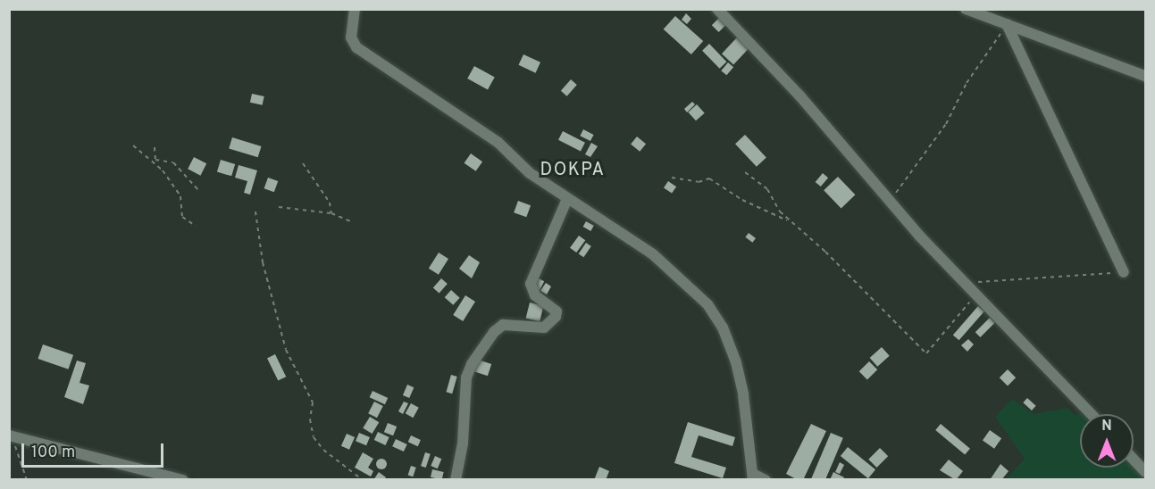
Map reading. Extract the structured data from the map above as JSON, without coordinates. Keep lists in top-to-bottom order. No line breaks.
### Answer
{"districts":["DOKPA"],"scale_bar":"100 m","north":"top"}
